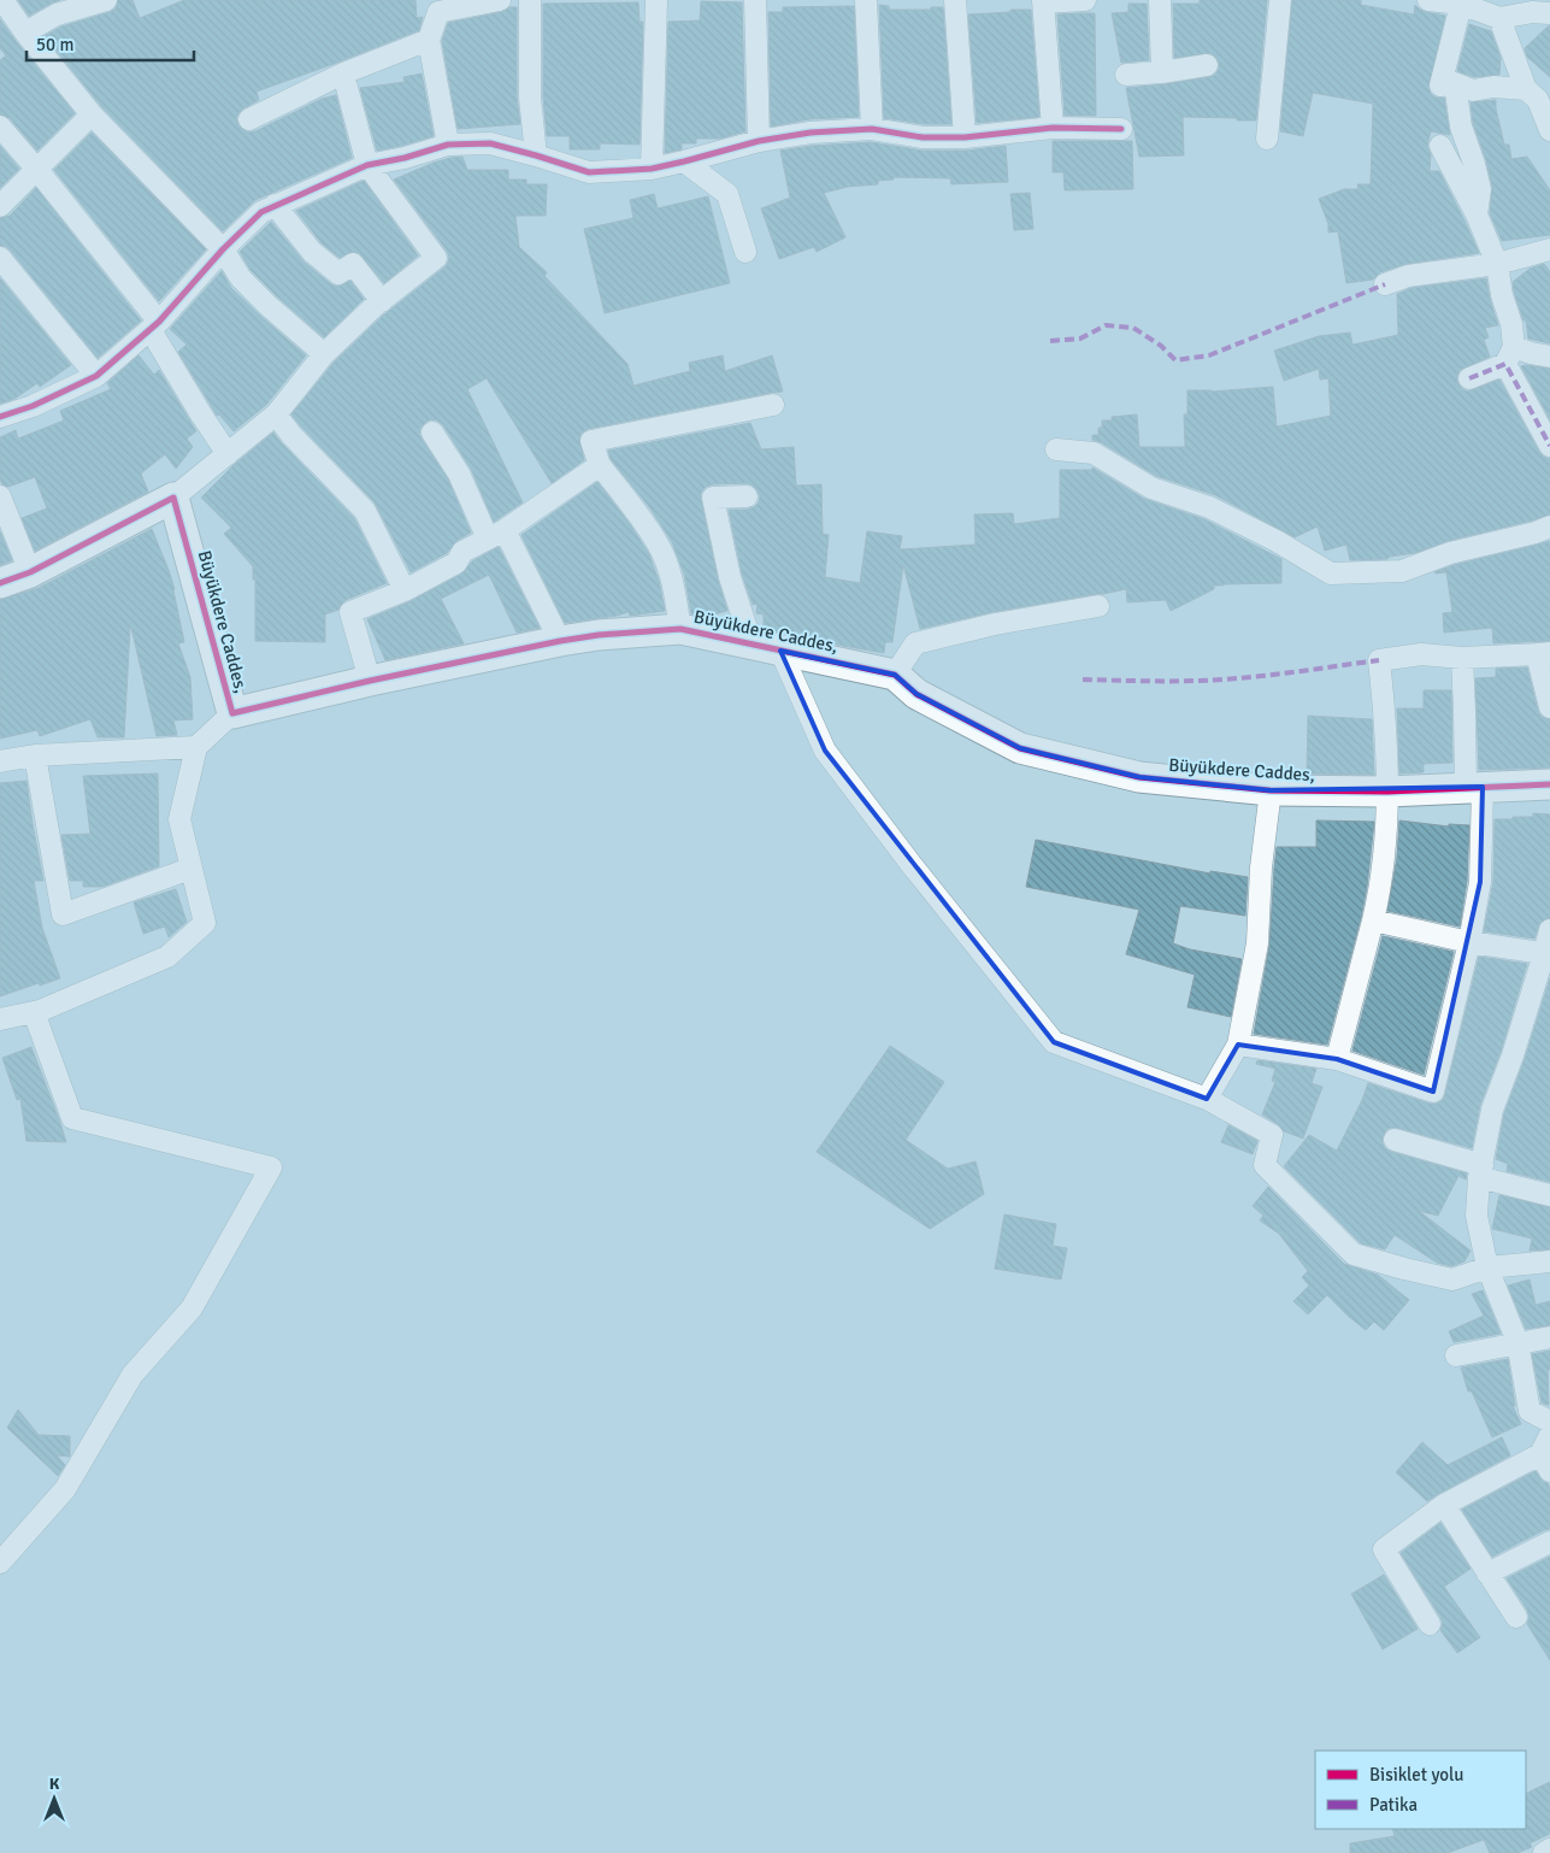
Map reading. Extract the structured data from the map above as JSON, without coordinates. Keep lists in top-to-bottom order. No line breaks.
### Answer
{"streets":{"street":["Büyükdere Caddes,"]},"legend":["Bisiklet yolu","Patika"],"scale_bar":"50 m","north":"top"}
